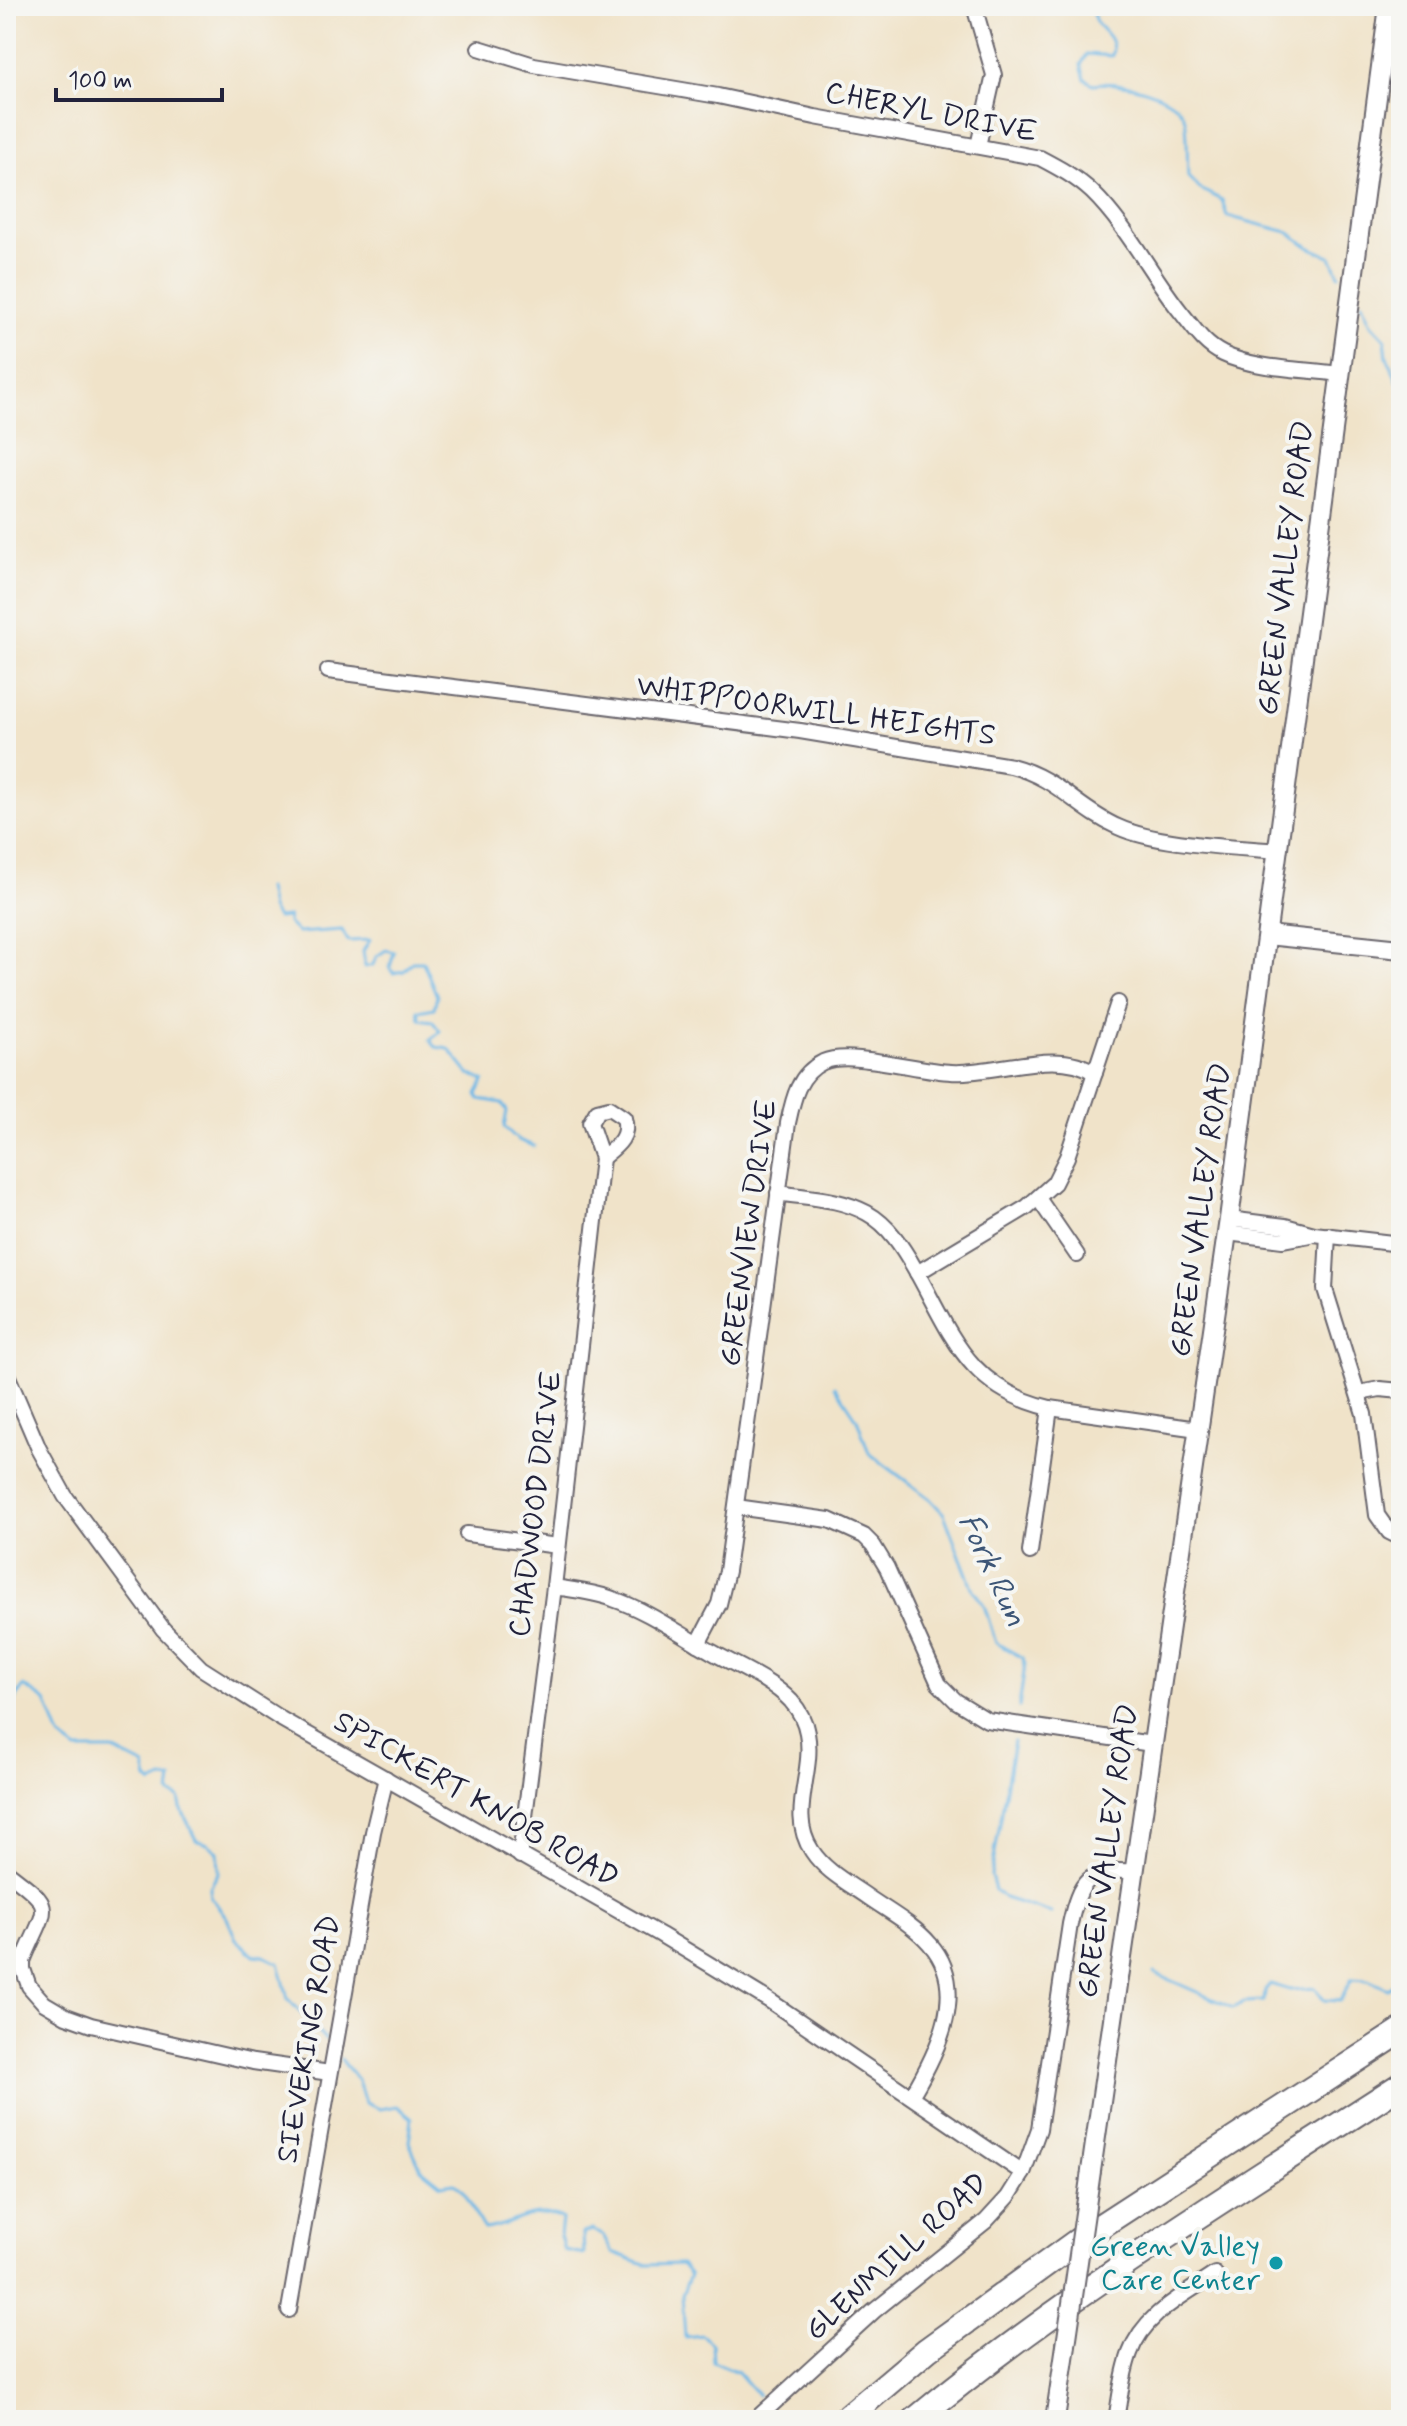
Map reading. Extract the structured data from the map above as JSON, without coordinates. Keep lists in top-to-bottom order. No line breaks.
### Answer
{"streets":{"street":["CHERYL DRIVE","GREEN VALLEY ROAD","WHIPPOORWILL HEIGHTS","GREENVIEW DRIVE","CHADWOOD DRIVE","SPICKERT KNOB ROAD","SIEVEKING ROAD","GLENMILL ROAD"]},"crossings":[["CHERYL DRIVE","GREEN VALLEY ROAD"],["GREEN VALLEY ROAD","WHIPPOORWILL HEIGHTS"],["GREEN VALLEY ROAD","GLENMILL ROAD"],["CHADWOOD DRIVE","SPICKERT KNOB ROAD"],["SPICKERT KNOB ROAD","SIEVEKING ROAD"],["SPICKERT KNOB ROAD","GLENMILL ROAD"]],"water":["Fork Run"],"places":["Green Valley Care Center"],"scale_bar":"100 m"}
